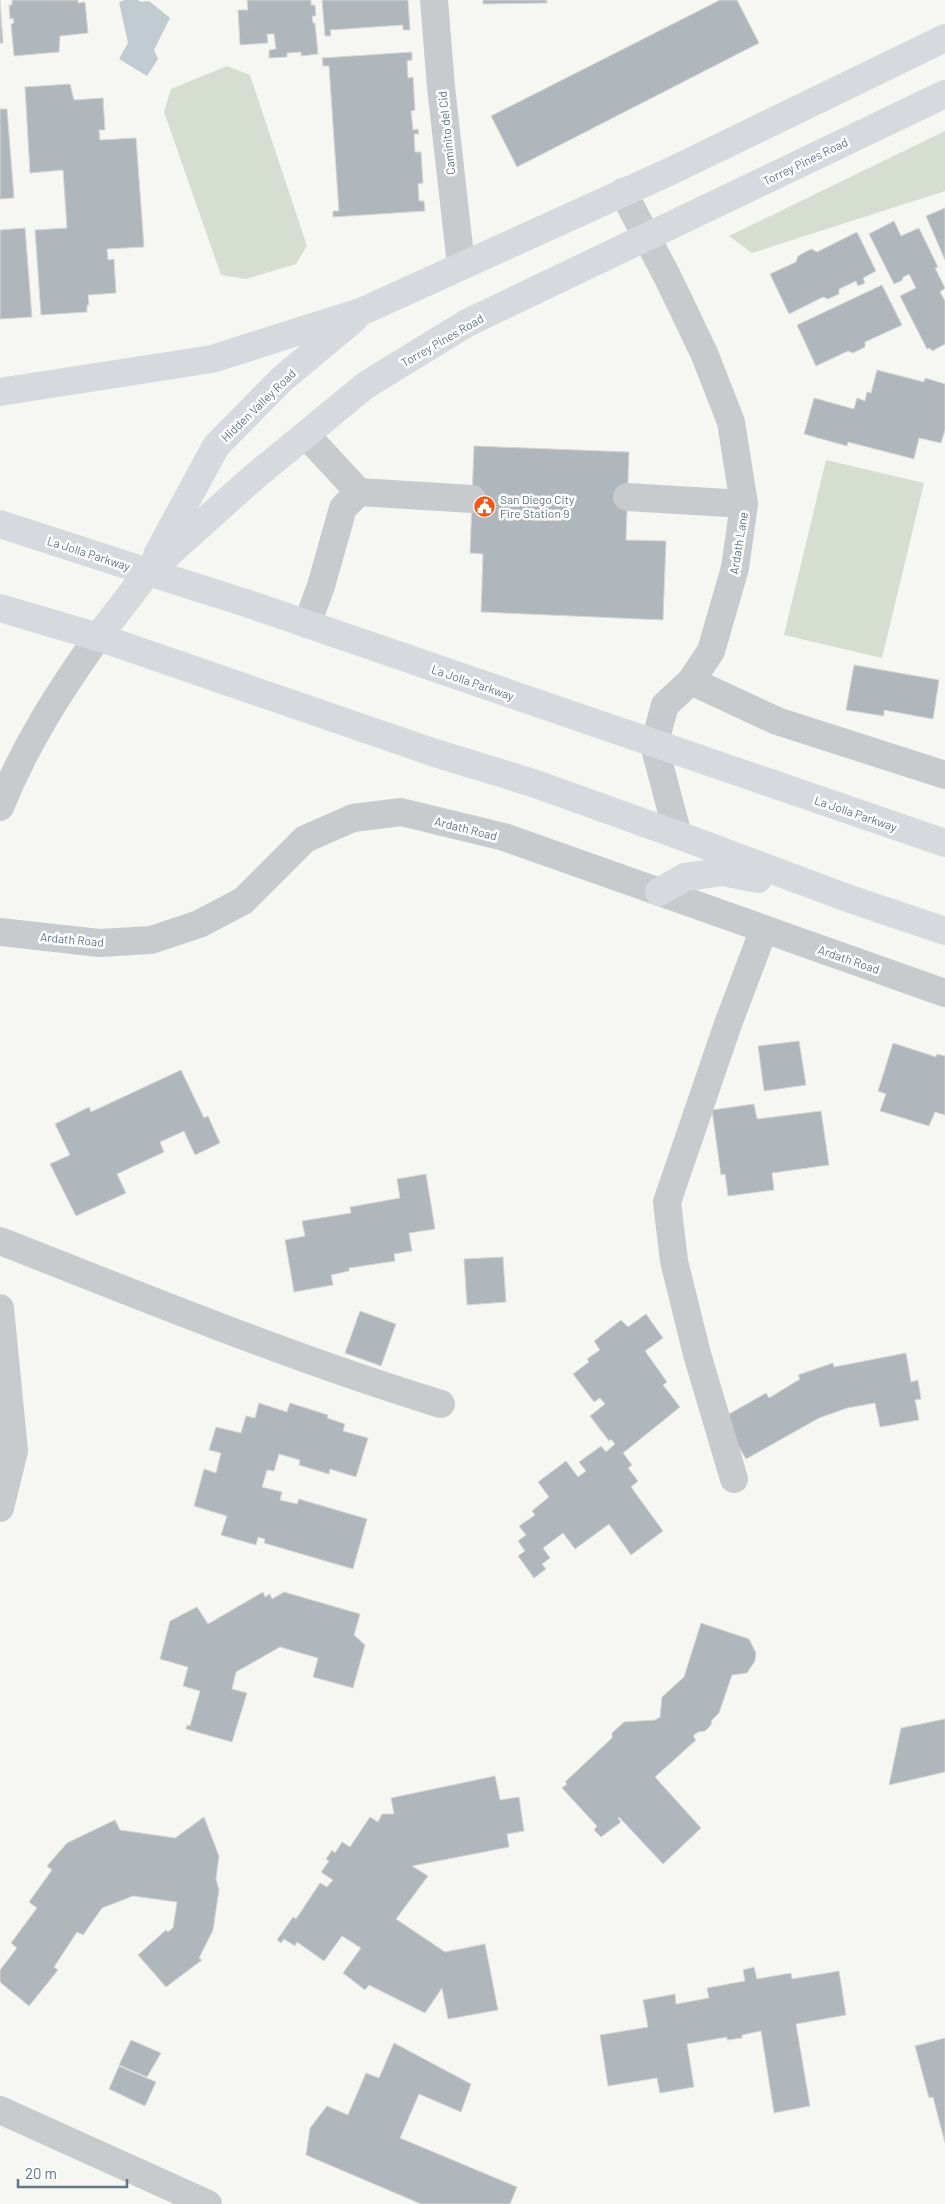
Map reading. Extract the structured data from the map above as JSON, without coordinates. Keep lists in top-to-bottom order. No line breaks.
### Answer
{"streets":{"main road":["Torrey Pines Road","Hidden Valley Road","La Jolla Parkway"],"street":["Caminito del Cid","Ardath Lane","Ardath Road"]},"crossings":[["Torrey Pines Road","Hidden Valley Road"],["Torrey Pines Road","Ardath Lane"],["Torrey Pines Road","La Jolla Parkway"],["Hidden Valley Road","La Jolla Parkway"],["Ardath Lane","La Jolla Parkway"]],"places":{"public building":["San Diego City Fire Station 9"]},"scale_bar":"20 m"}
